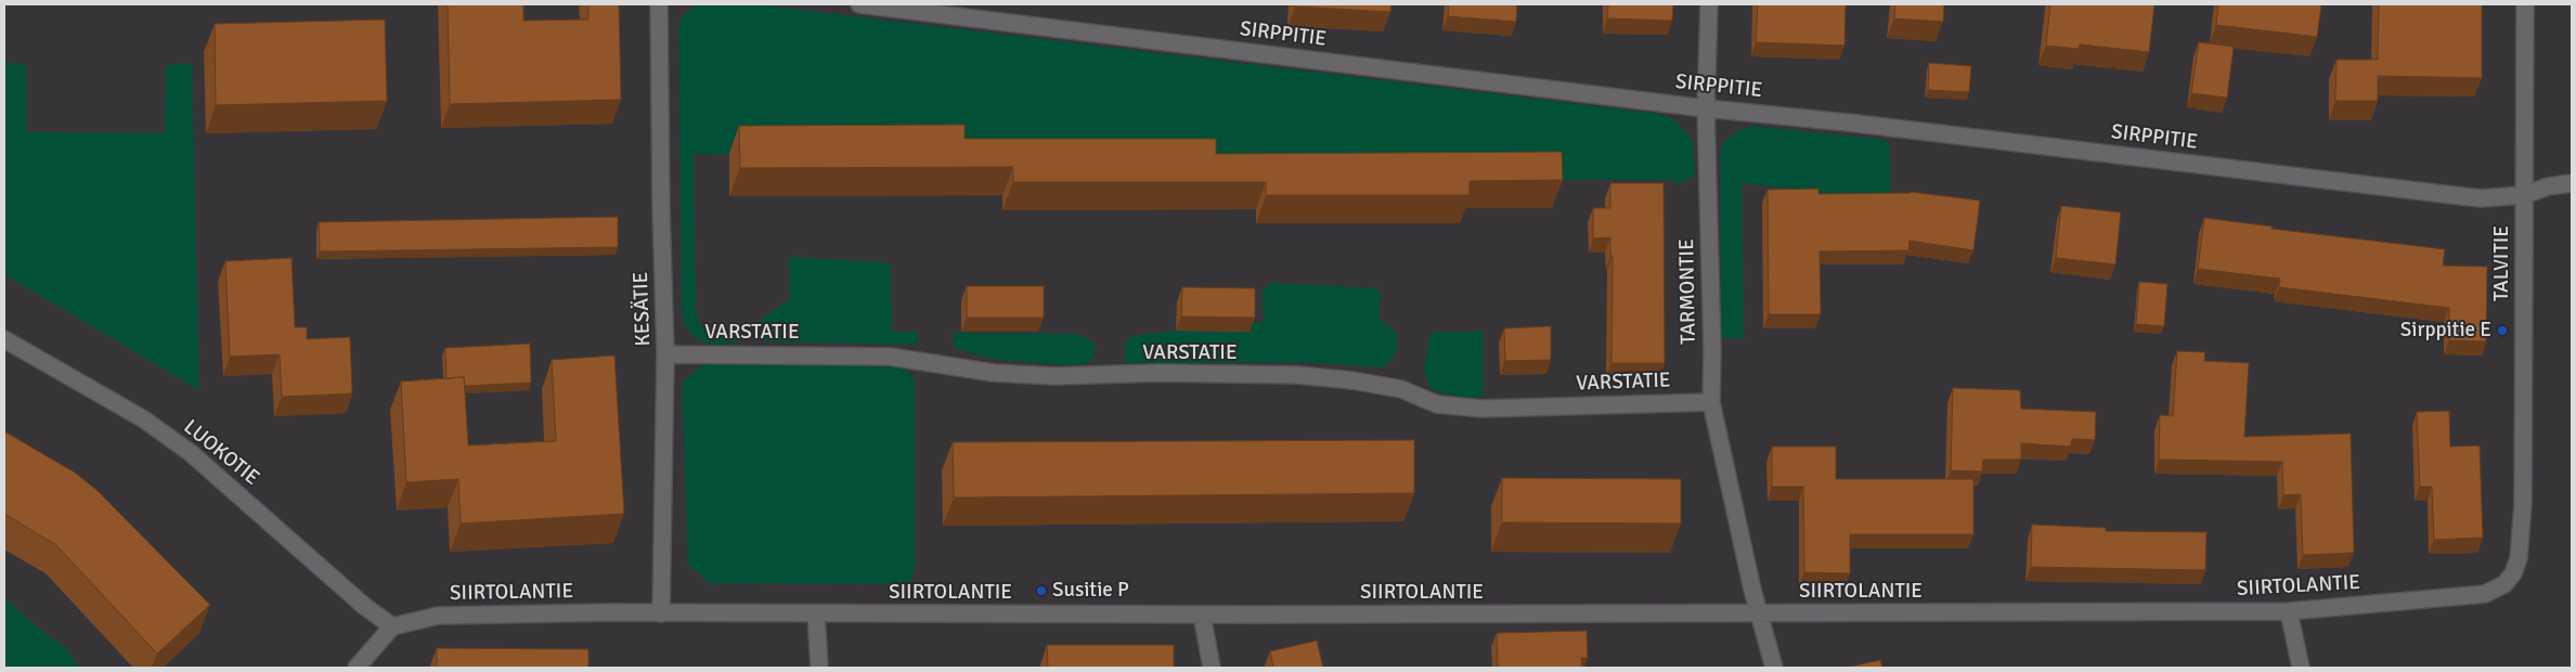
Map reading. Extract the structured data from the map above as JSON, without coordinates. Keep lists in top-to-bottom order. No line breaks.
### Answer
{"streets":{"street":["SIRPPITIE","TALVITIE","TARMONTIE","KESÄTIE","VARSTATIE","LUOKOTIE","SIIRTOLANTIE"]},"crossings":[["SIRPPITIE","TALVITIE"],["SIRPPITIE","TARMONTIE"],["TALVITIE","SIIRTOLANTIE"],["TARMONTIE","VARSTATIE"],["TARMONTIE","SIIRTOLANTIE"],["KESÄTIE","VARSTATIE"],["KESÄTIE","SIIRTOLANTIE"],["LUOKOTIE","SIIRTOLANTIE"]],"places":["Sirppitie E","Susitie P"]}
